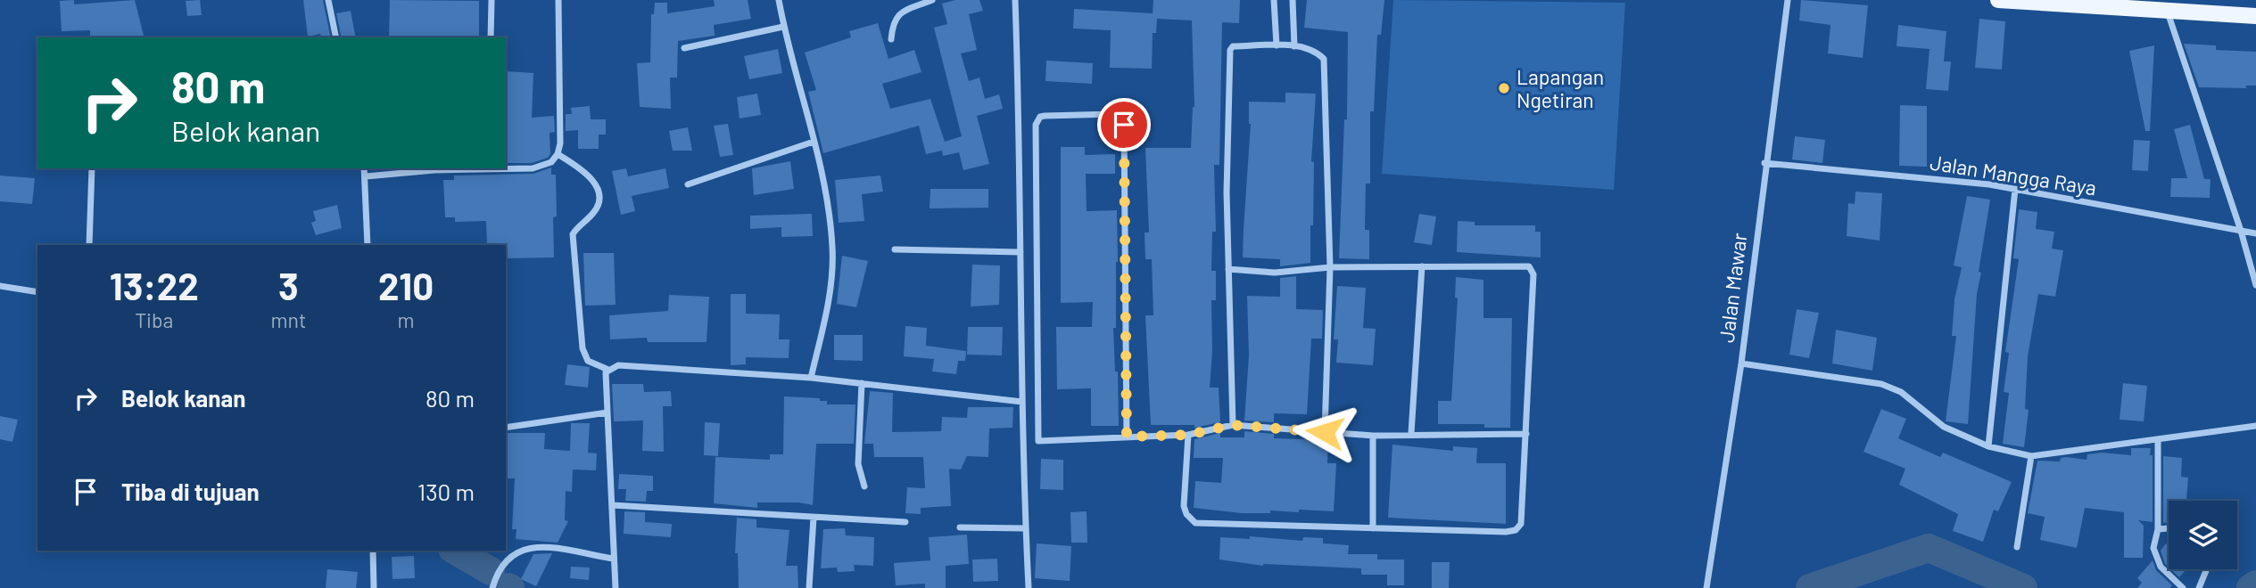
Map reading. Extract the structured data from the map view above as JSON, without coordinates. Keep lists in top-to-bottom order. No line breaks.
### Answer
{"streets":{"street":["Jalan Mangga Raya","Jalan Mawar"]},"crossings":[["Jalan Mangga Raya","Jalan Mawar"]],"places":["Lapangan Ngetiran"],"page":{"turn":["80 m","Belok kanan"],"eta":["13:22","Tiba","3","mnt","210","m"],"list":[{"name":"Belok kanan","value":"80 m"},{"name":"Tiba di tujuan","value":"130 m"}]}}
